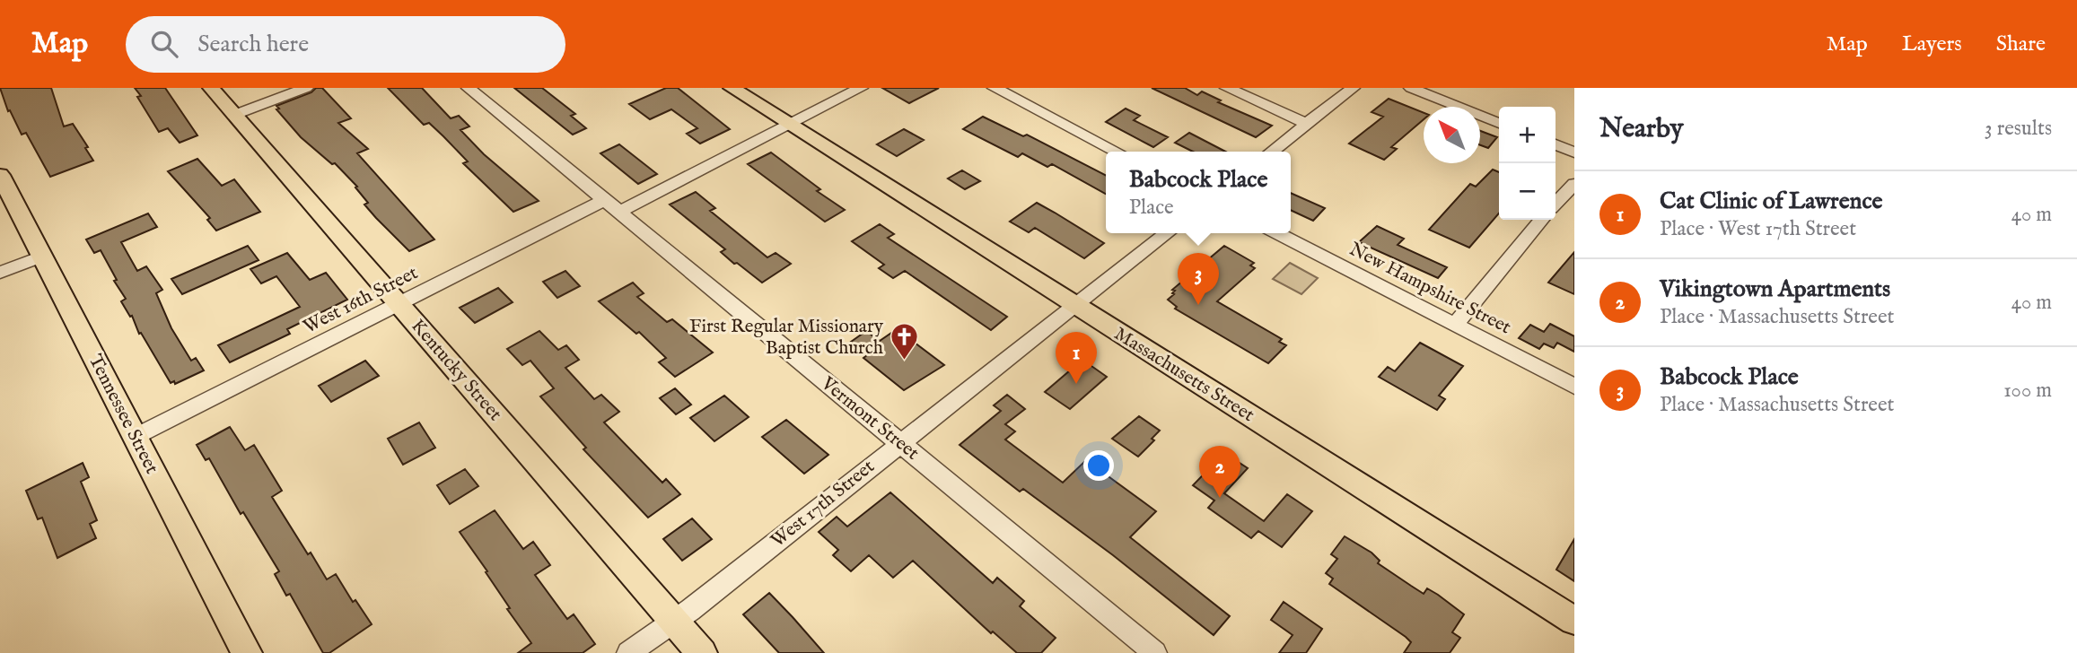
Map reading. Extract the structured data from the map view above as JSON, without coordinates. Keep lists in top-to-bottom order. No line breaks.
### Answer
{"streets":{"main road":["Kentucky Street","Massachusetts Street","Tennessee Street"],"street":["New Hampshire Street","West 16th Street","Vermont Street","West 17th Street"]},"crossings":[["West 16th Street","Kentucky Street"],["West 16th Street","Massachusetts Street"],["West 16th Street","Tennessee Street"],["West 16th Street","Vermont Street"],["Kentucky Street","West 17th Street"],["Massachusetts Street","West 17th Street"],["Vermont Street","West 17th Street"]],"places":{"church":["First Regular Missionary Baptist Church"]},"north":"top left","page":{"header":"Map","search":"Search here","nav":["Map","Layers","Share"],"heading":["Nearby","3 results"],"map_buttons":["+","−"],"popup":["Babcock Place","Place"],"list":[{"mark":"1","name":"Cat Clinic of Lawrence","note":"Place · West 17th Street","value":"40 m"},{"mark":"2","name":"Vikingtown Apartments","note":"Place · Massachusetts Street","value":"40 m"},{"mark":"3","name":"Babcock Place","note":"Place · Massachusetts Street","value":"100 m"}],"pins":["3","1","2"]}}
